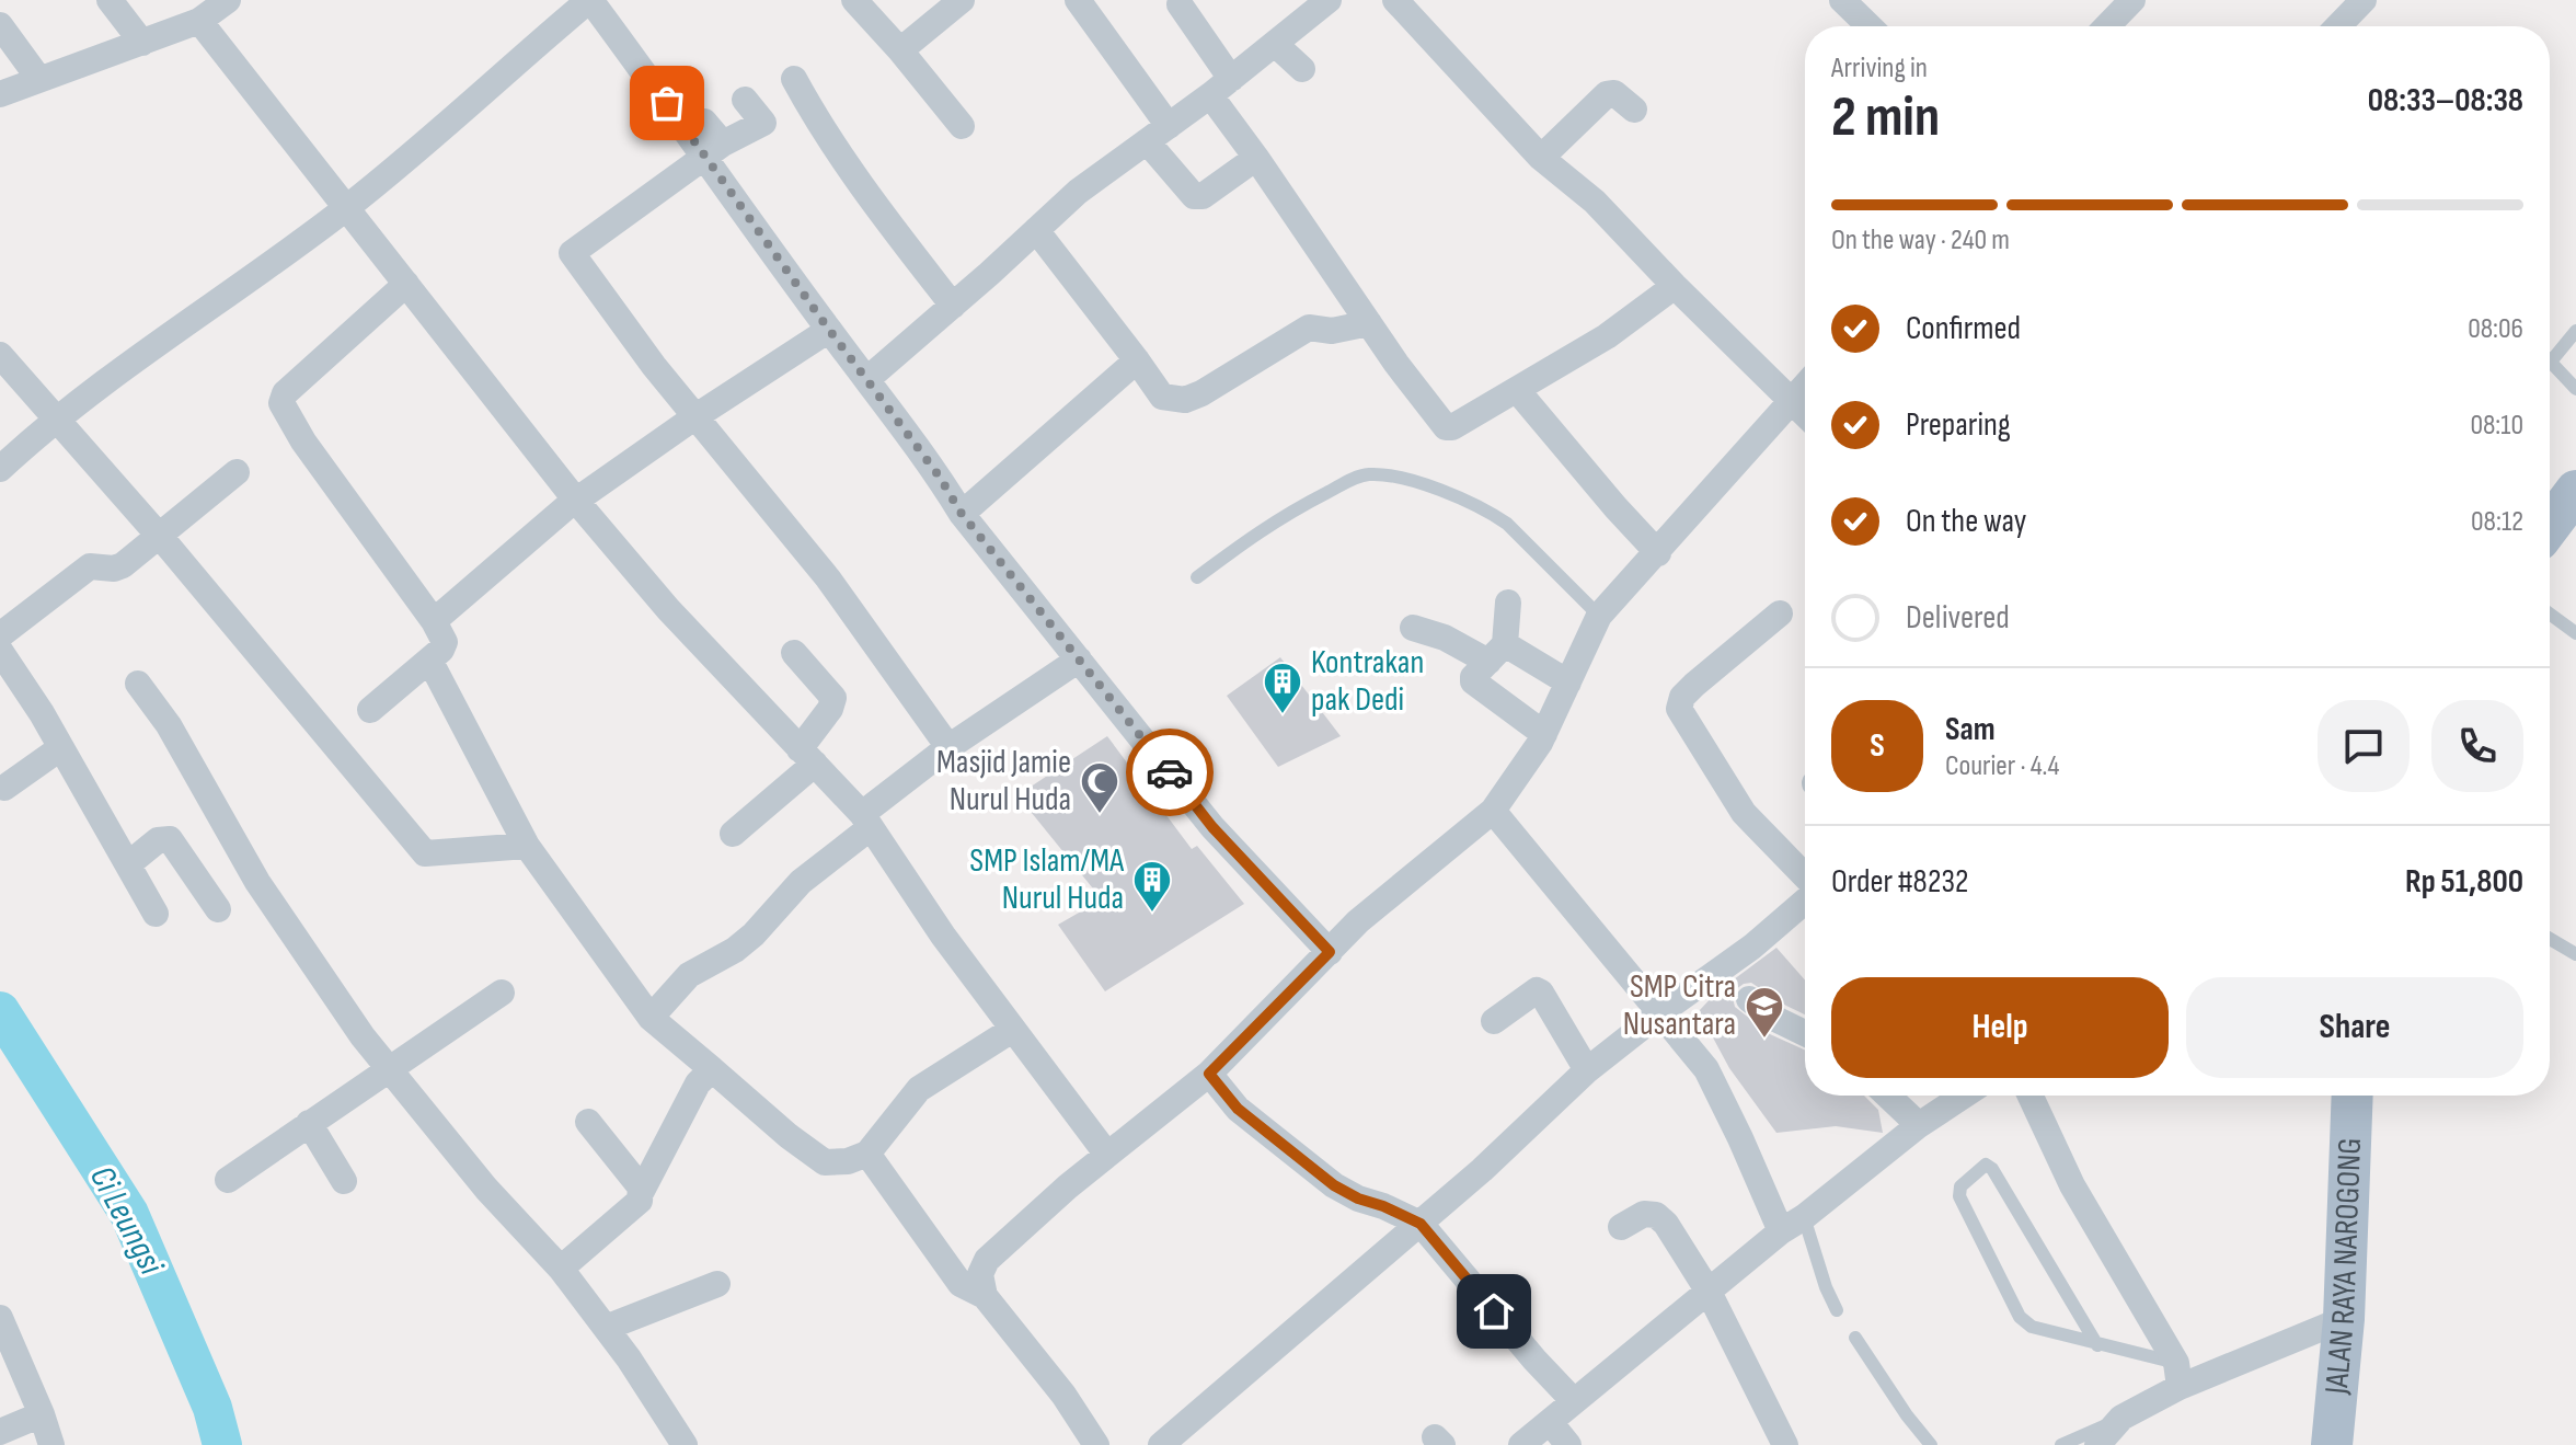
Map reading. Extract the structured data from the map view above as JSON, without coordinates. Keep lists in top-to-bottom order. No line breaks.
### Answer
{"streets":{"main road":["JALAN RAYA NAROGONG"]},"water":["Ci Leungsi"],"places":{"building":["Kontrakan pak Dedi","SMP Islam/MA Nurul Huda"],"mosque":["Masjid Jamie Nurul Huda"],"school or university":["SMP Citra Nusantara"]},"page":{"heading":["2 min","Arriving in","08:33–08:38"],"panel":["Sam","Courier · 4.4","Order #8232","Rp 51,800"],"bar":"On the way · 240 m","list":[["Confirmed","08:06"],["Preparing","08:10"],["On the way","08:12"],"Delivered"],"round":"S","buttons":["Help","Share"]}}
